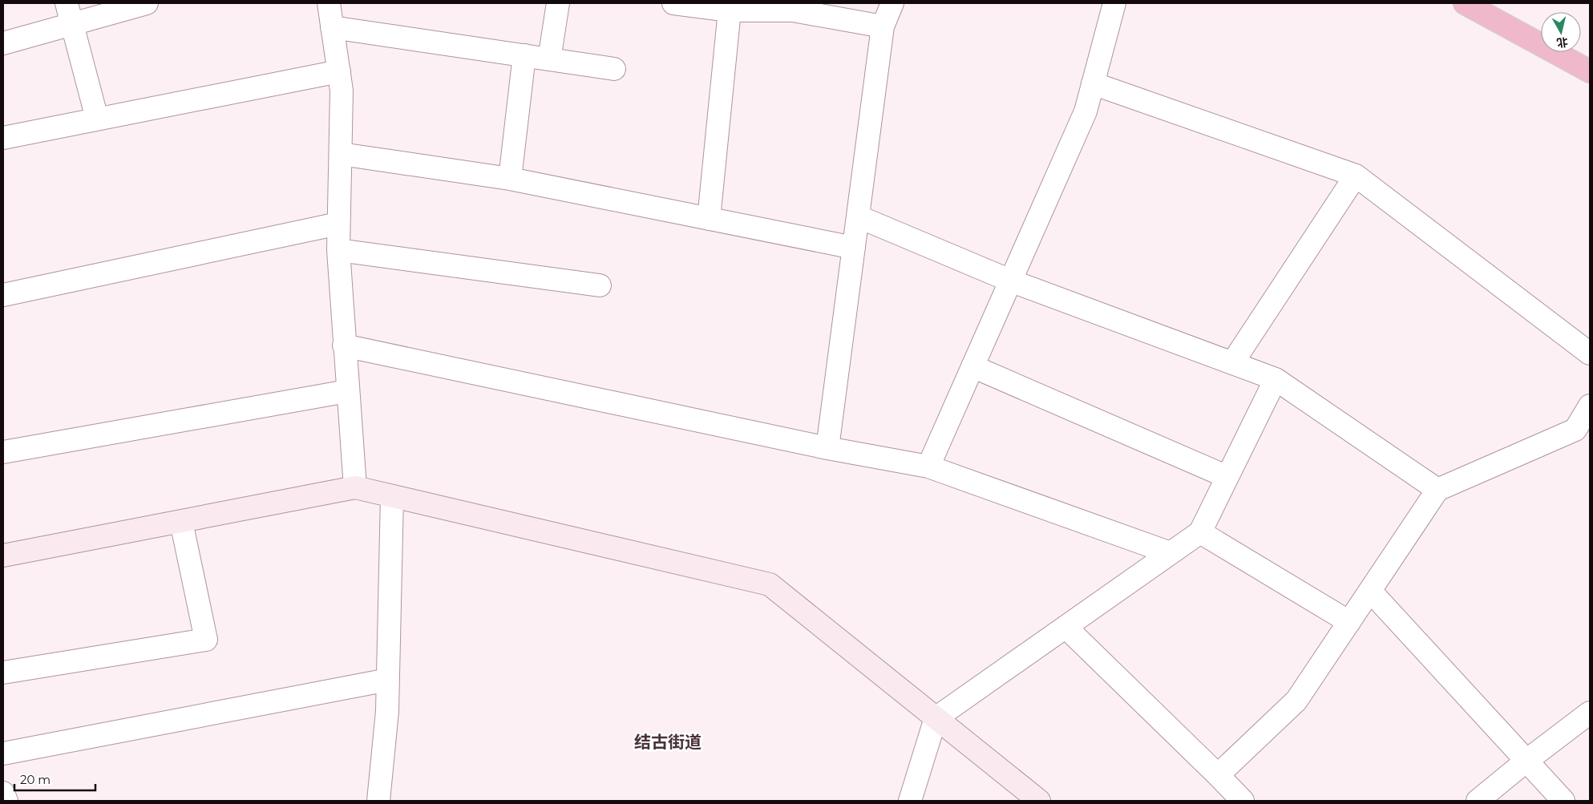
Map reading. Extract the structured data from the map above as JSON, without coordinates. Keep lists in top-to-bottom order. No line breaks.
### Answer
{"districts":["结古街道"],"scale_bar":"20 m","north":"bottom"}
